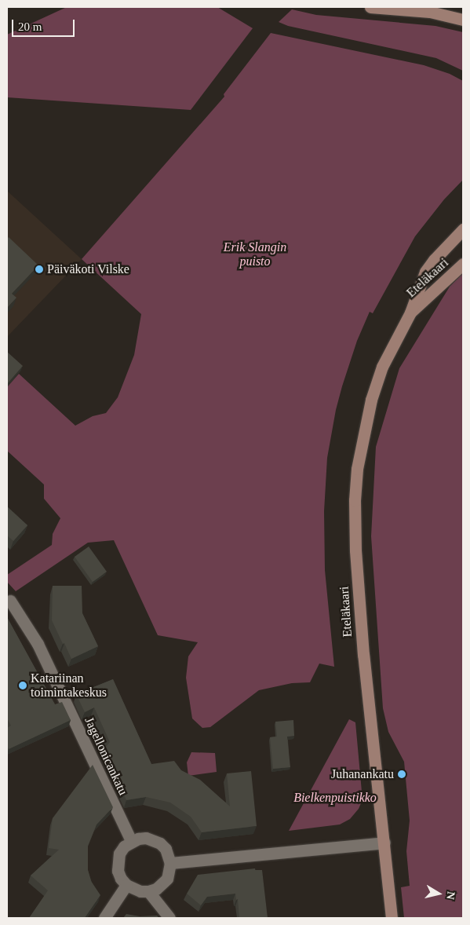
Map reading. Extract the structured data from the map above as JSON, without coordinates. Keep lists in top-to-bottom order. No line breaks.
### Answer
{"streets":{"main road":["Eteläkaari"],"street":["Jagellonicankatu"]},"parks":["Erik Slangin puisto","Bielkenpuistikko"],"places":["Päiväkoti Vilske","Katariinan toimintakeskus","Juhanankatu"],"scale_bar":"20 m","north":"right"}
